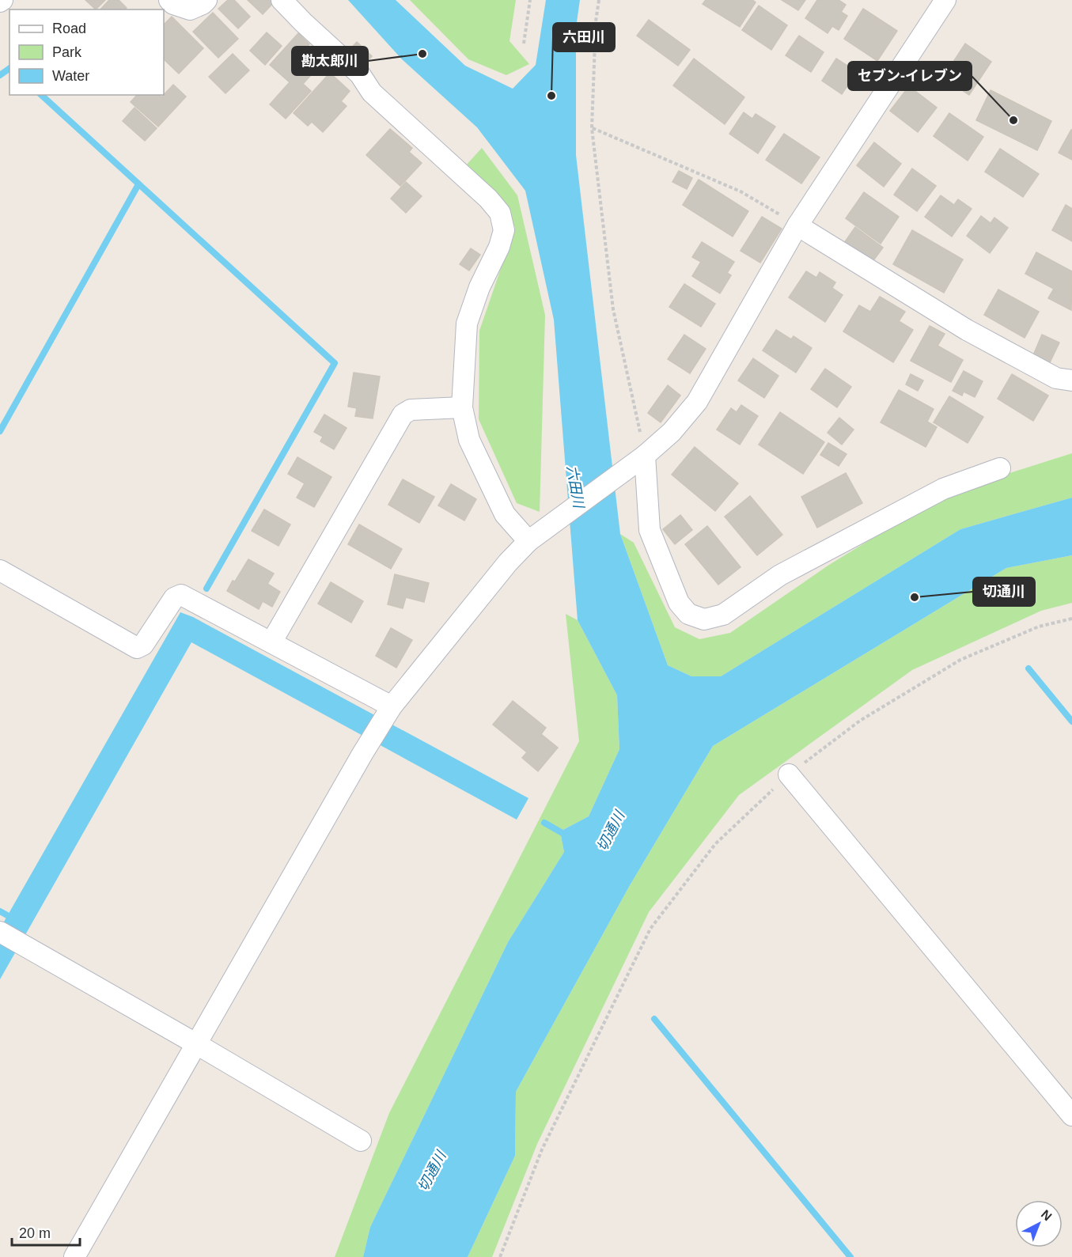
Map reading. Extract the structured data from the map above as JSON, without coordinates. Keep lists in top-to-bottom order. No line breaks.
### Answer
{"water":["六田川","切通川"],"places":["勘太郎川","六田川","セブン-イレブン","切通川"],"legend":["Road","Park","Water"],"scale_bar":"20 m","north":"top right"}
